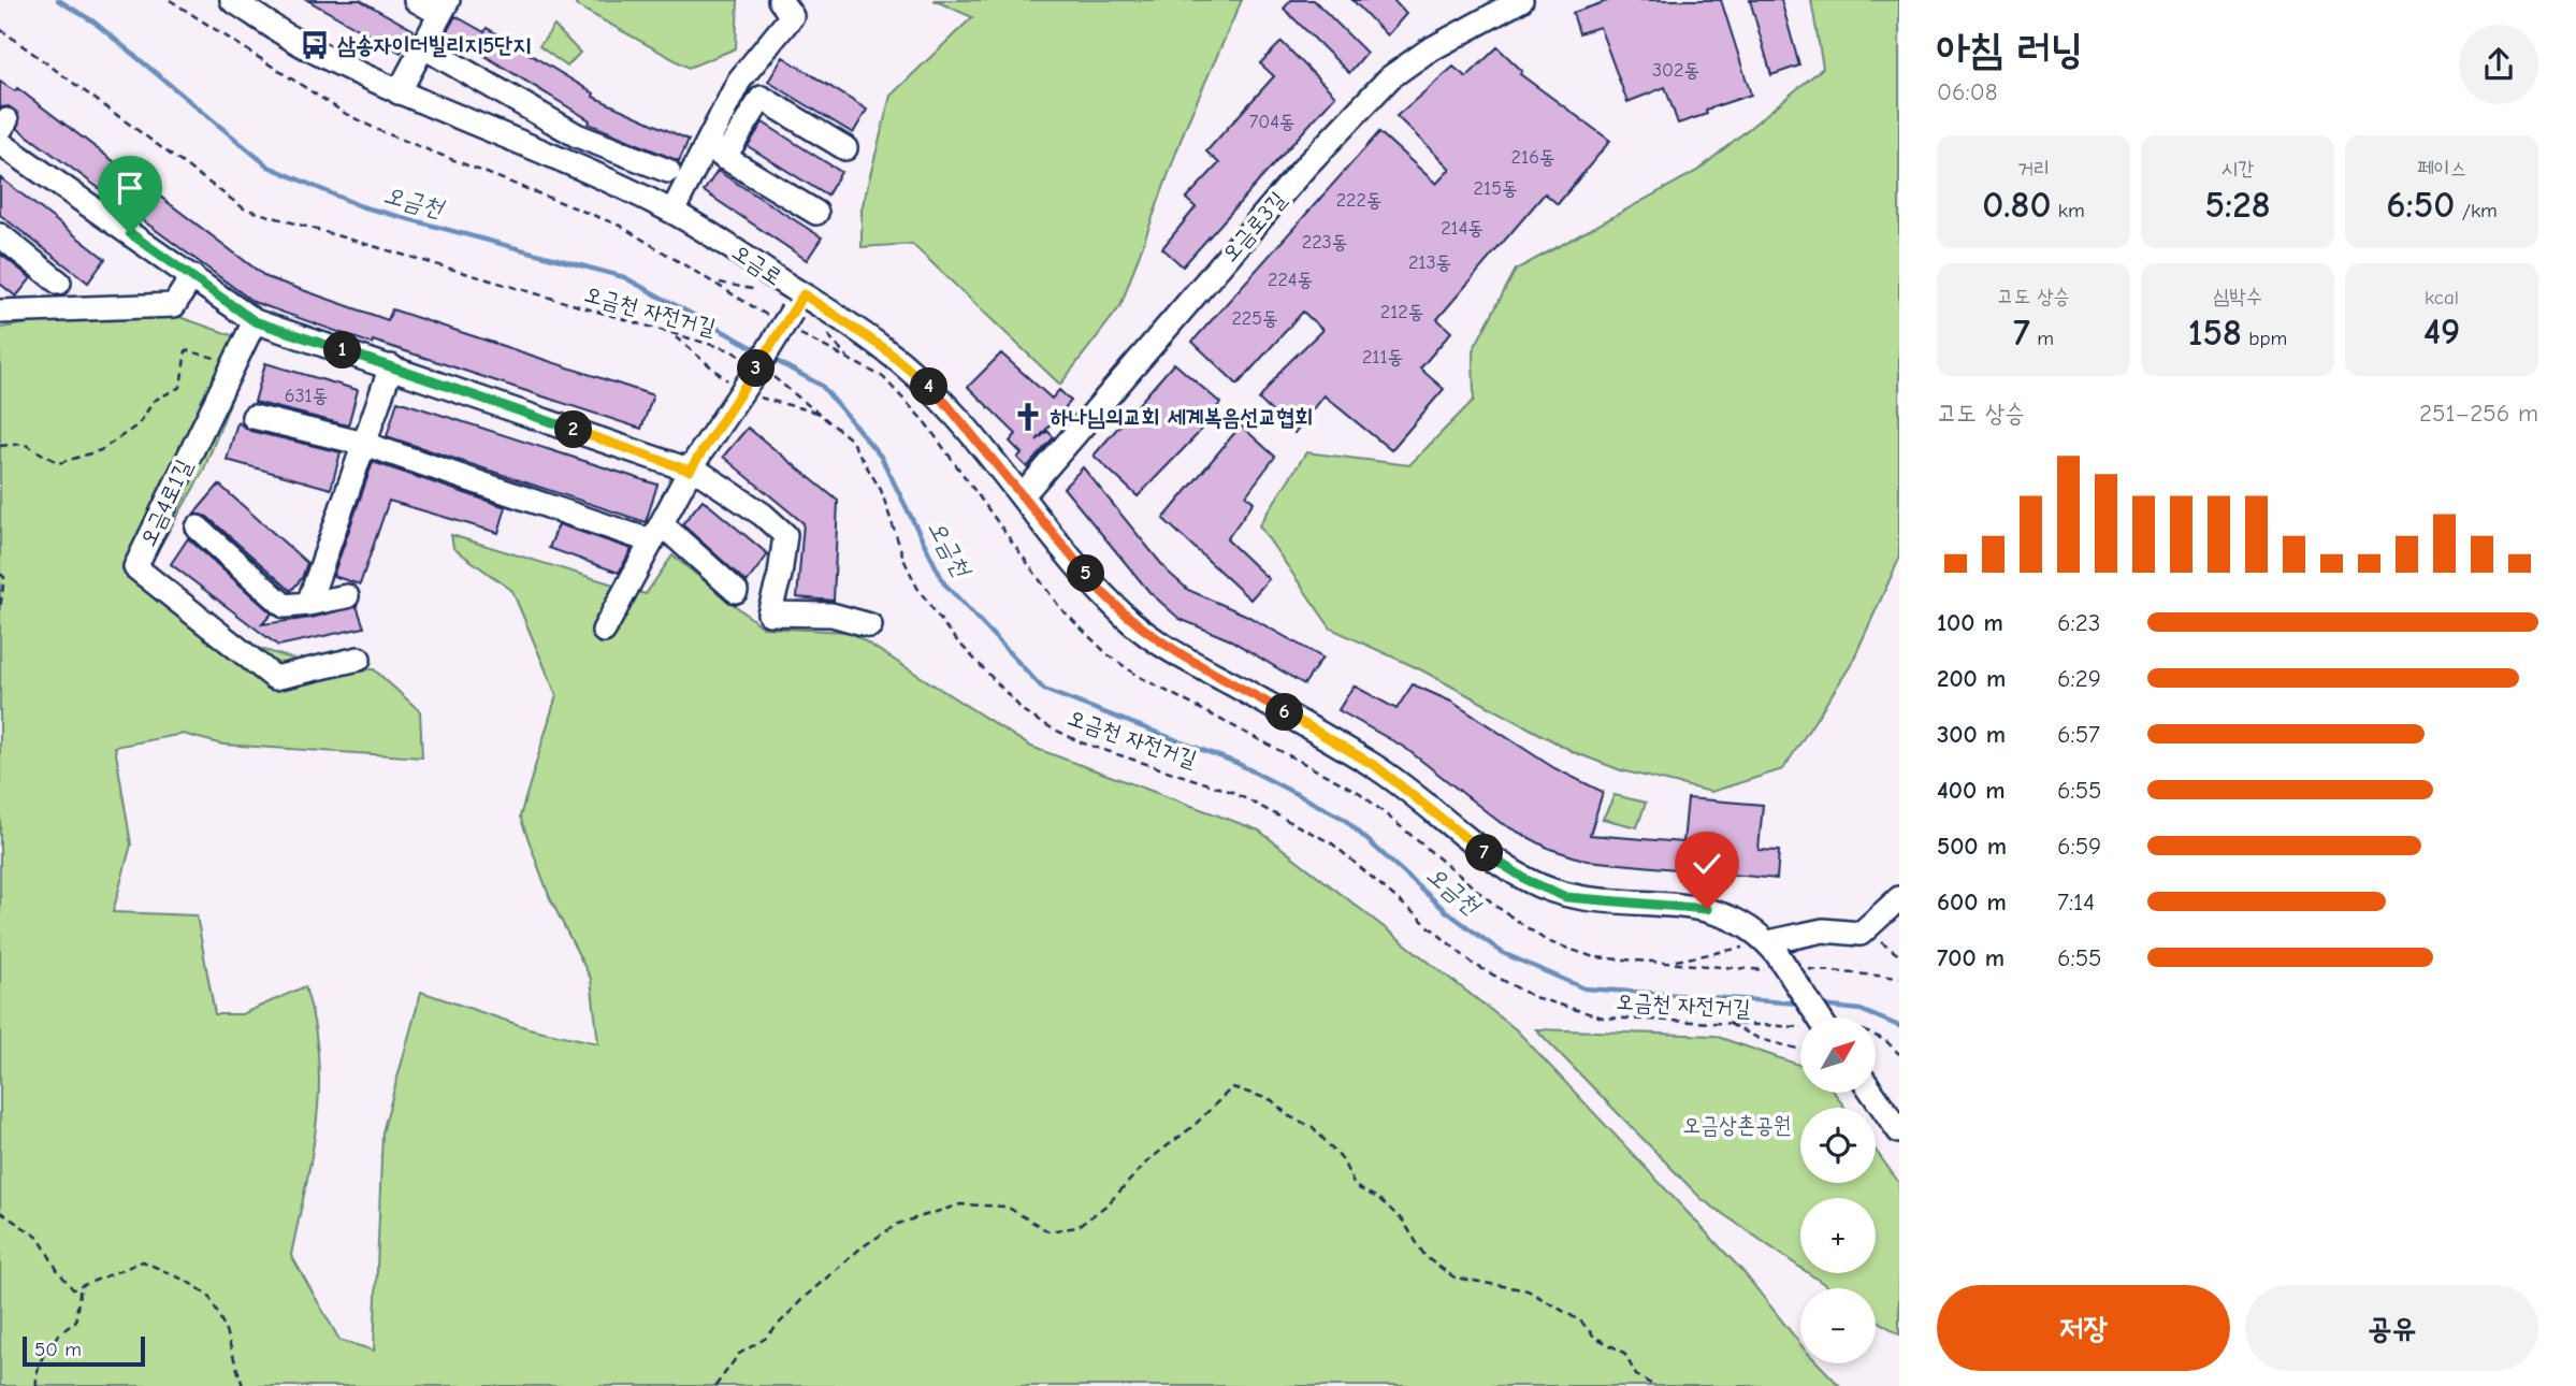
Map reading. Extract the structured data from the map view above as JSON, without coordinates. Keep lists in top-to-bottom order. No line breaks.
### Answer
{"streets":{"street":["오금로3길","오금로","오금4로1길"],"path":["오금천 자전거길"]},"crossings":[["오금로3길","오금로"],["오금로","오금천 자전거길"]],"water":["오금천"],"parks":["오금상촌공원"],"places":{"bus stop":["삼송자이더빌리지5단지"],"church":["하나님의교회 세계복음선교협회"]},"house_numbers":["302동","704동","216동","215동","222동","214동","223동","213동","224동","212동","225동","211동","631동"],"scale_bar":"50 m","north":"top right","page":{"heading":["아침 러닝","06:08"],"stats":[["거리","0.80 km"],["시간","5:28"],["페이스","6:50 /km"],["고도 상승","7 m"],["심박수","158 bpm"],["kcal","49"]],"pins":["1","3","4","2","5","6","7"],"chart":["고도 상승","251–256 m"],"list":[{"name":"100 m","note":"6:23"},{"name":"200 m","note":"6:29"},{"name":"300 m","note":"6:57"},{"name":"400 m","note":"6:55"},{"name":"500 m","note":"6:59"},{"name":"600 m","note":"7:14"},{"name":"700 m","note":"6:55"}],"map_buttons":["+","−"],"buttons":["저장","공유"],"scale":"50 m"}}
